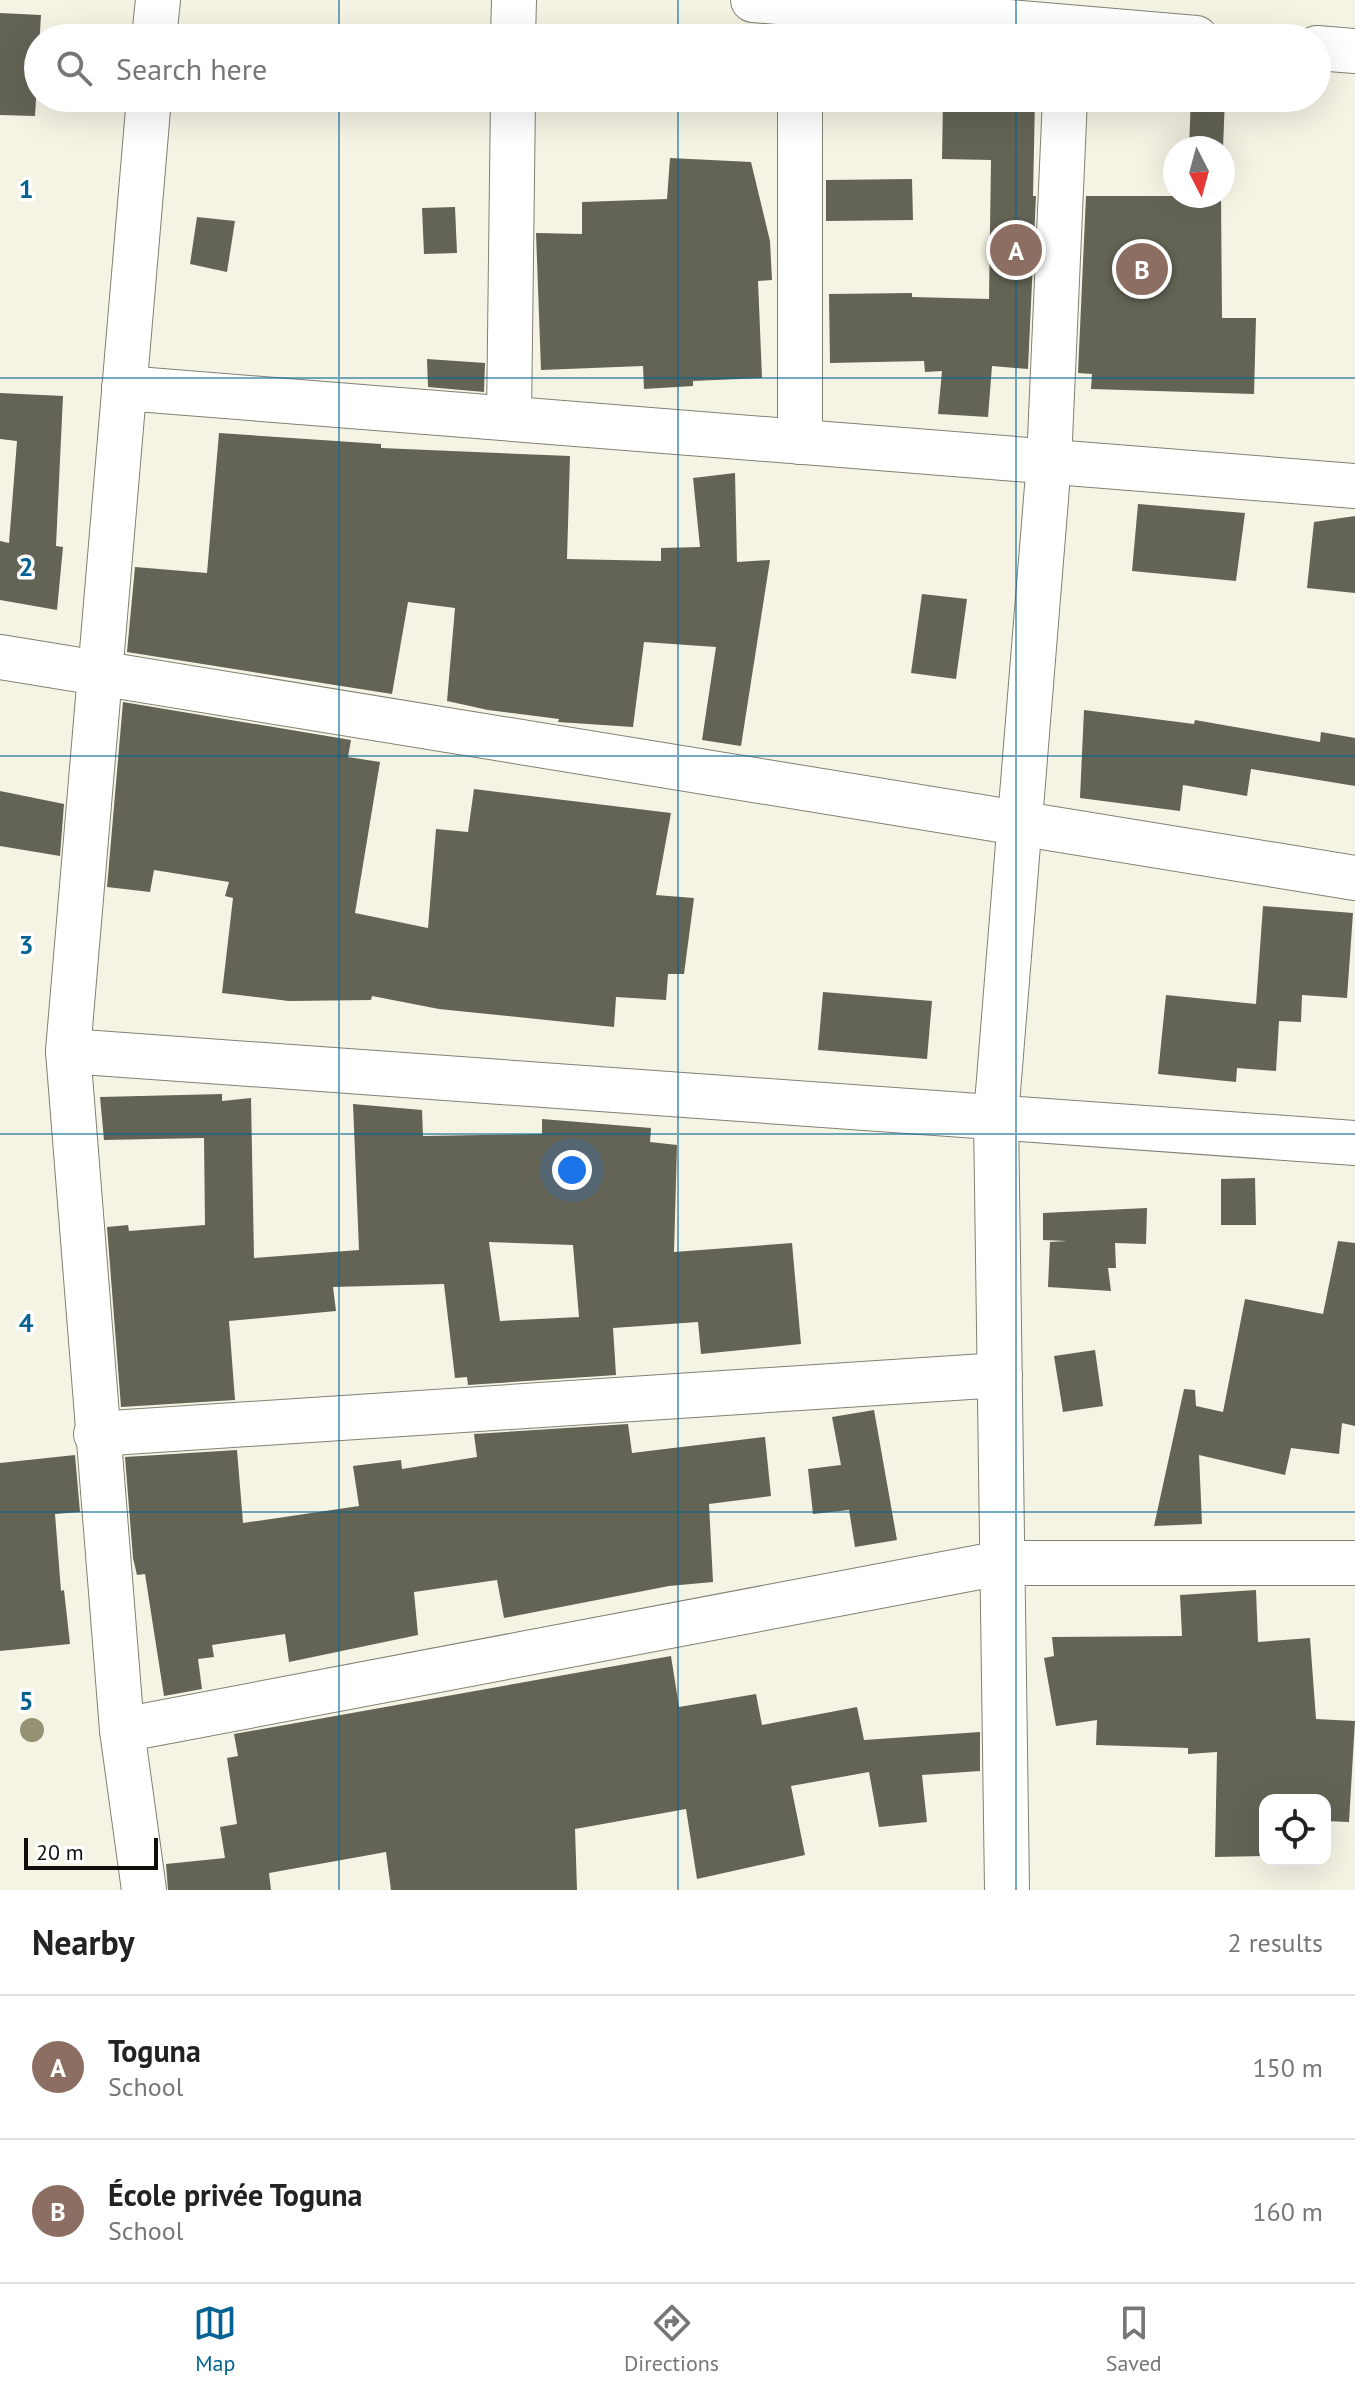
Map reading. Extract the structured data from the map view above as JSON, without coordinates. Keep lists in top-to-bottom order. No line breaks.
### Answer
{"scale_bar":"20 m","north":"bottom","page":{"search":"Search here","pins":["A","B"],"scale":"20 m","heading":["Nearby","2 results"],"list":[{"mark":"A","name":"Toguna","note":"School","value":"150 m"},{"mark":"B","name":"École privée Toguna","note":"School","value":"160 m"}],"nav":["Map","Directions","Saved"]},"grid":{"rows":["1","2","3","4","5"]}}
